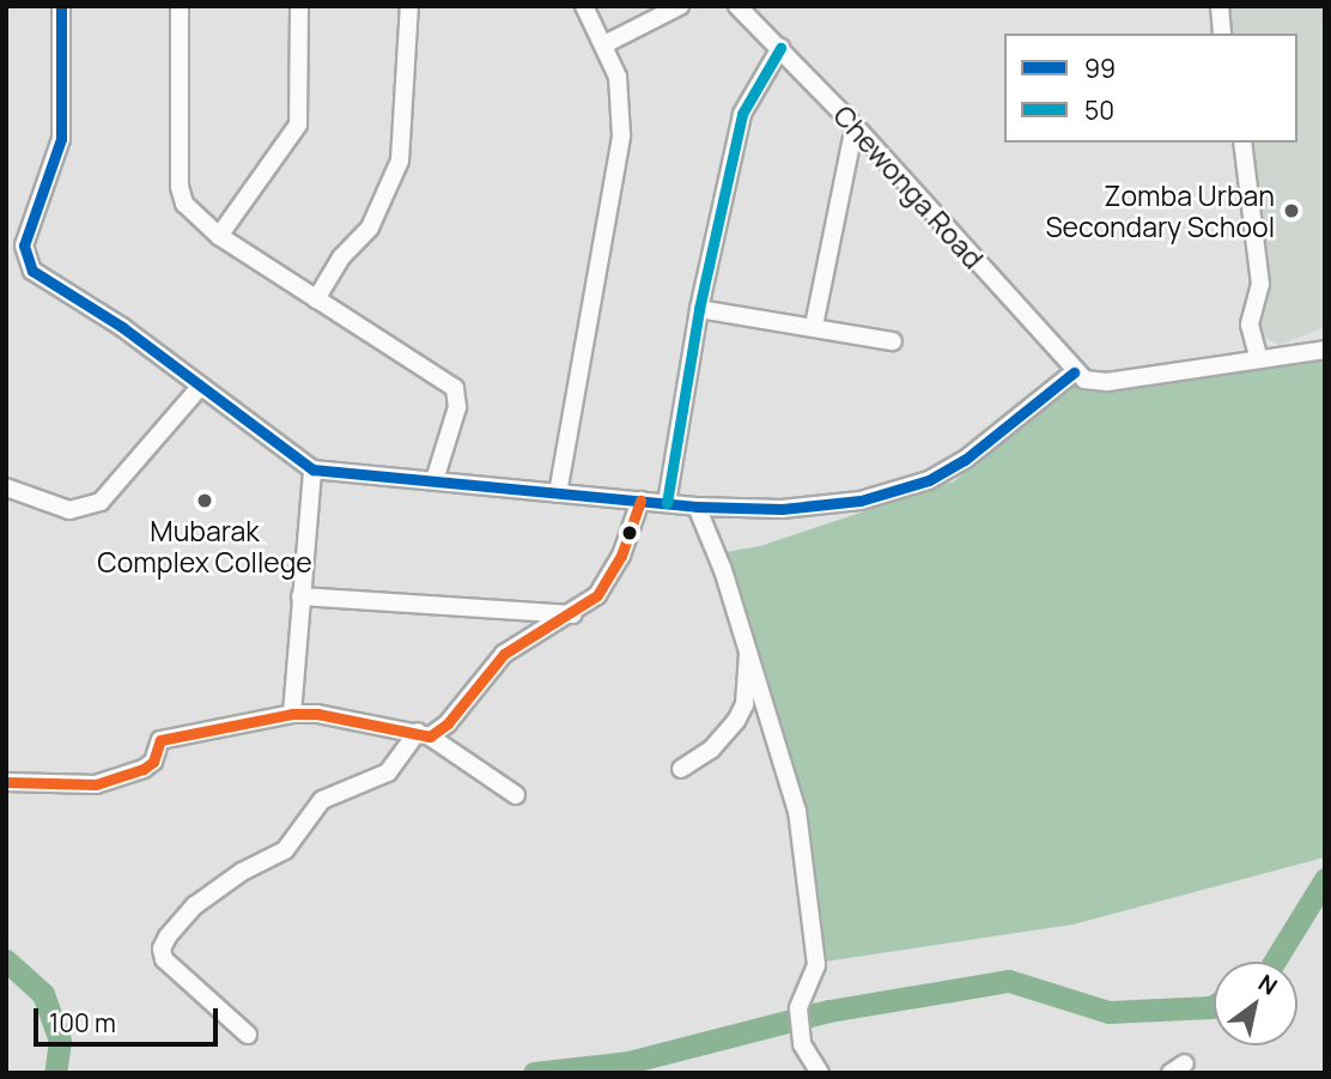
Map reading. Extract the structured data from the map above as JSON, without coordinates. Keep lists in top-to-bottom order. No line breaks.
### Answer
{"streets":{"street":["Chewonga Road"]},"places":["Zomba Urban Secondary School","Mubarak Complex College"],"lines":["transit line 99","transit line 50"],"legend":["99","50"],"scale_bar":"100 m","north":"top right"}
